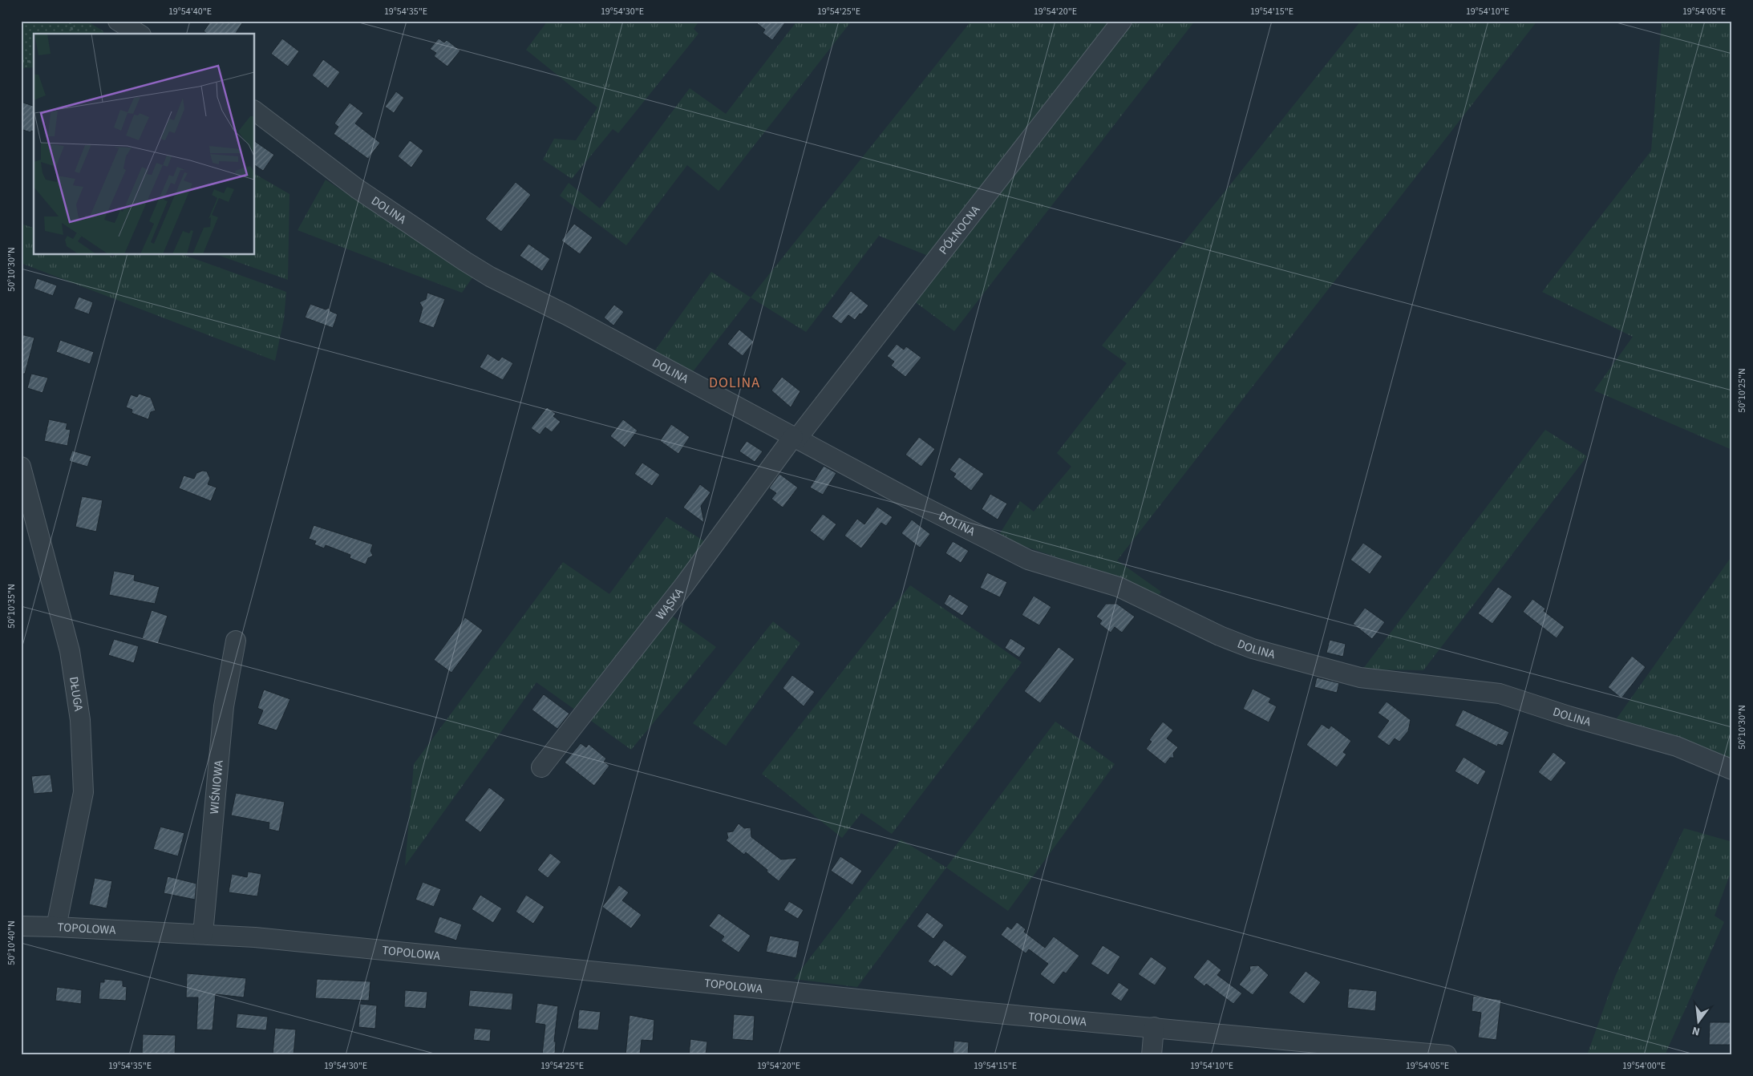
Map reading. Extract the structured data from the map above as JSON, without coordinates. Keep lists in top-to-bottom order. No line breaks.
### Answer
{"streets":{"street":["DOLINA","PÓŁNOCNA","WĄSKA","DŁUGA","WIŚNIOWA","TOPOLOWA"]},"crossings":[["DOLINA","PÓŁNOCNA"],["DOLINA","WĄSKA"],["PÓŁNOCNA","WĄSKA"],["DŁUGA","TOPOLOWA"],["WIŚNIOWA","TOPOLOWA"]],"districts":["DOLINA"],"north":"bottom","coordinates":["19°54'40\"E","19°54'35\"E","19°54'30\"E","19°54'25\"E","19°54'20\"E","19°54'15\"E","19°54'10\"E","19°54'05\"E","50°10'30\"N","50°10'25\"N","50°10'35\"N","50°10'40\"N","19°54'00\"E"]}
